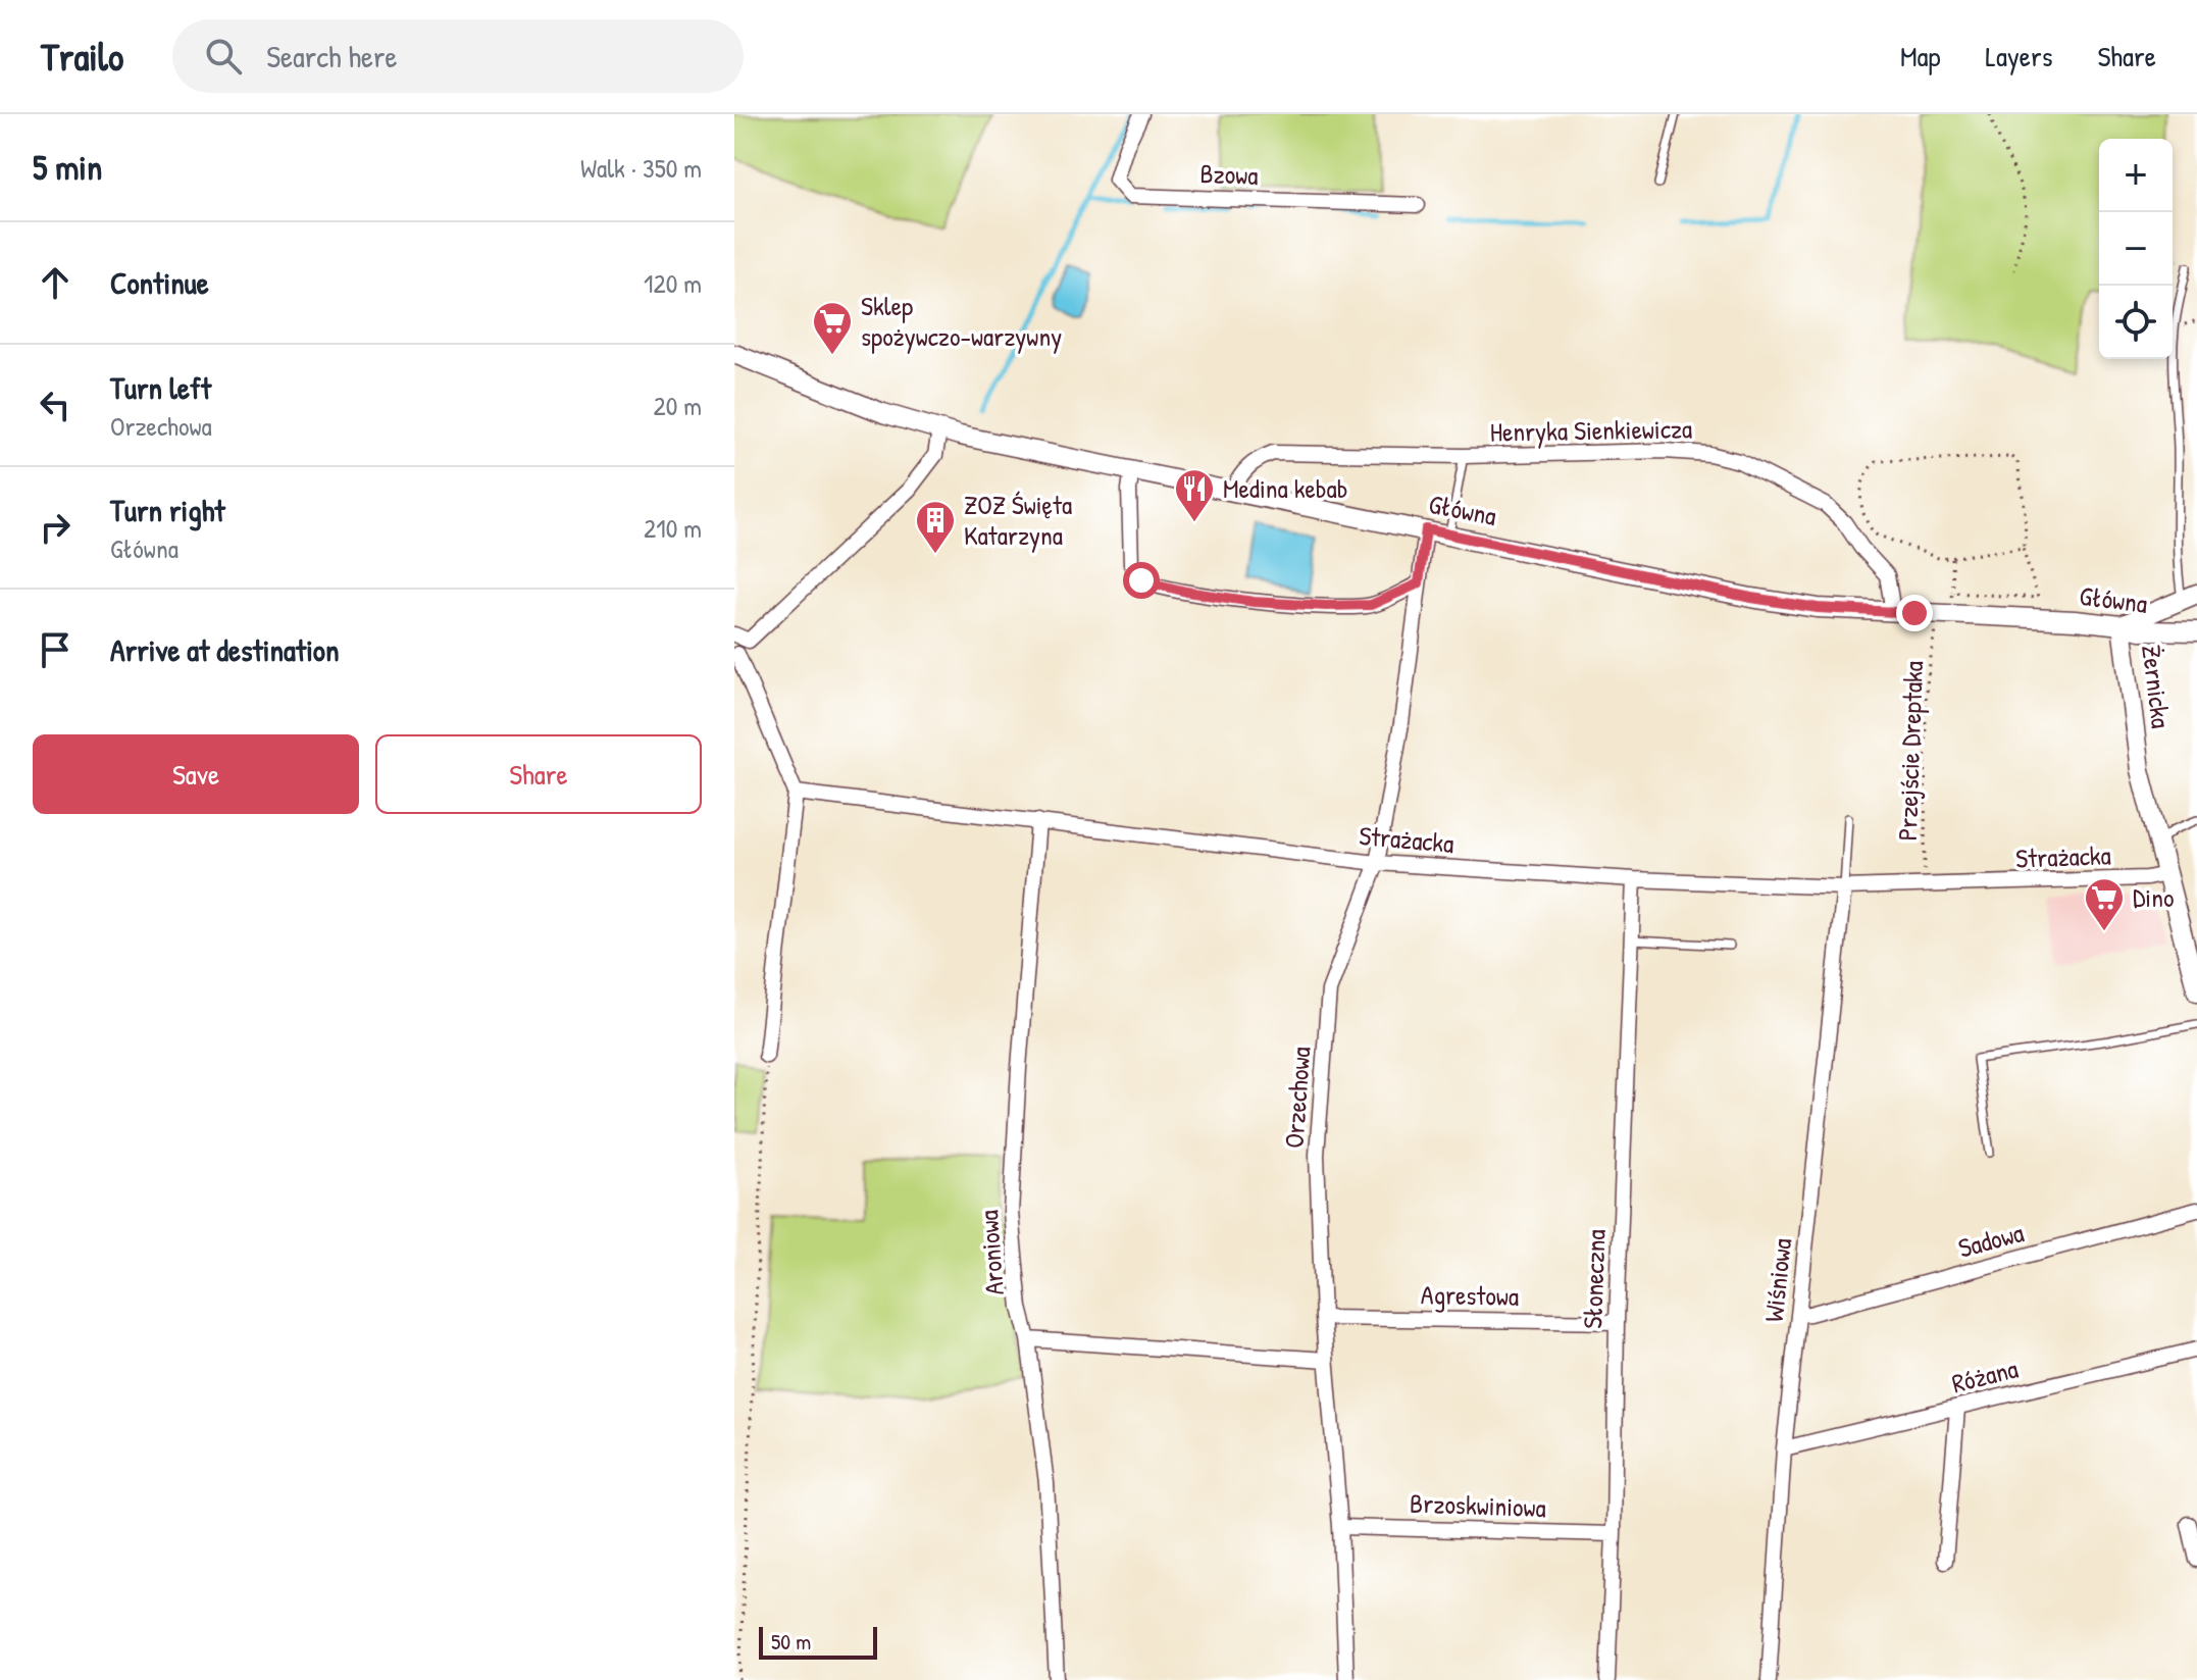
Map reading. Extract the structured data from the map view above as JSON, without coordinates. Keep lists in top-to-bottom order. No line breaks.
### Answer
{"streets":{"street":["Bzowa","Henryka Sienkiewicza","Główna","Żernicka","Strażacka","Orzechowa","Sadowa","Aroniowa","Słoneczna","Wiśniowa","Agrestowa","Różana","Brzoskwiniowa"],"path":["Przejście Dreptaka"]},"crossings":[["Henryka Sienkiewicza","Główna"],["Główna","Żernicka"],["Główna","Przejście Dreptaka"],["Główna","Orzechowa"],["Żernicka","Strażacka"],["Strażacka","Orzechowa"],["Strażacka","Aroniowa"],["Strażacka","Słoneczna"],["Strażacka","Wiśniowa"],["Orzechowa","Agrestowa"],["Orzechowa","Brzoskwiniowa"],["Sadowa","Wiśniowa"],["Słoneczna","Agrestowa"],["Słoneczna","Brzoskwiniowa"],["Wiśniowa","Różana"]],"places":{"supermarket":["Sklep spożywczo-warzywny","Dino"],"restaurant":["Medina kebab"],"building":["ZOZ Święta Katarzyna"]},"scale_bar":"50 m","page":{"header":"Trailo","search":"Search here","nav":["Map","Layers","Share"],"heading":["5 min","Walk · 350 m"],"map_buttons":["+","−"],"list":[["Continue","120 m"],["Turn left","Orzechowa","20 m"],["Turn right","Główna","210 m"],"Arrive at destination"],"buttons":["Save","Share"],"scale":"50 m"}}
